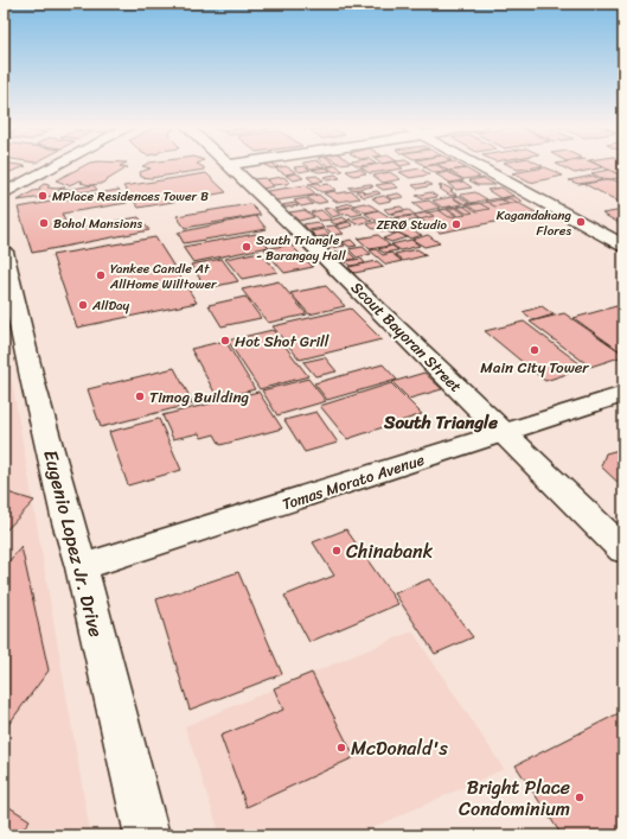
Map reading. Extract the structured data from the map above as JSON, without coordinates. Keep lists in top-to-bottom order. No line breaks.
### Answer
{"streets":{"street":["Scout Bayoran Street","Tomas Morato Avenue","Eugenio Lopez Jr. Drive"]},"crossings":[["Scout Bayoran Street","Tomas Morato Avenue"],["Tomas Morato Avenue","Eugenio Lopez Jr. Drive"]],"districts":["South Triangle"],"places":["MPlace Residences Tower B","Kagandahang Flores","Bohol Mansions","ZERØ Studio","South Triangle - Barangay Hall","Yankee Candle At AllHome Willtower","AllDay","Hot Shot Grill","Main City Tower","Timog Building","Chinabank","McDonald's","Bright Place Condominium"]}
